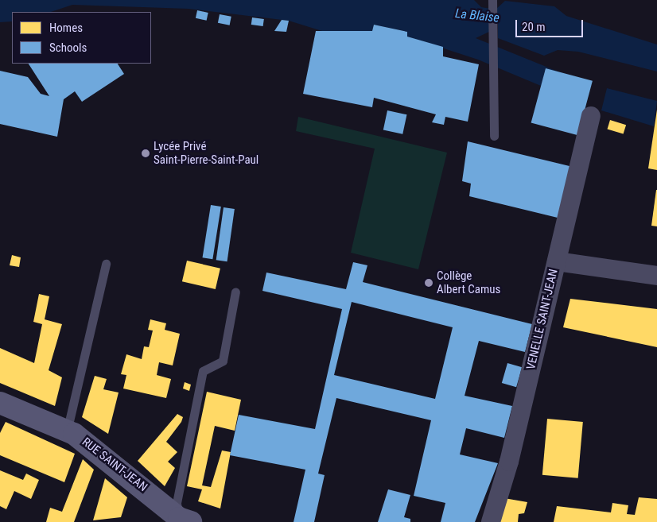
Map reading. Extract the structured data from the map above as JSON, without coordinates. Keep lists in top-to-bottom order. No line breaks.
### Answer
{"streets":{"main road":["RUE SAINT-JEAN"],"street":["VENELLE SAINT-JEAN"]},"water":["La Blaise"],"places":["Lycée Privé Saint-Pierre-Saint-Paul","Collège Albert Camus"],"legend":["Homes","Schools"],"scale_bar":"20 m"}
